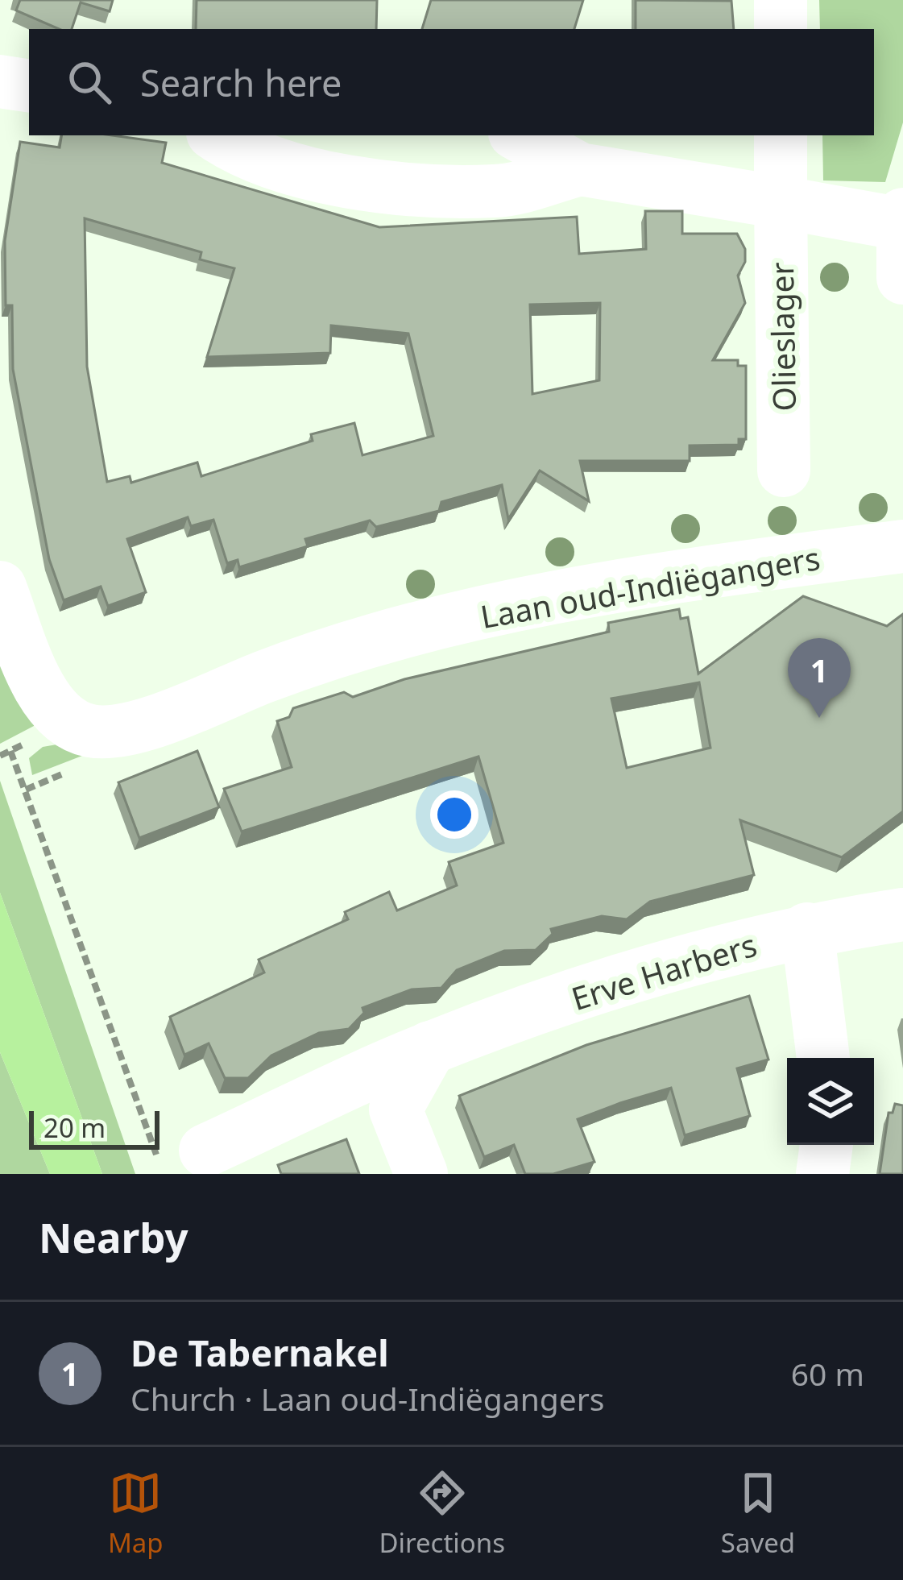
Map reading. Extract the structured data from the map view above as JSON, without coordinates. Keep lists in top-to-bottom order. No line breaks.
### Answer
{"streets":{"street":["Olieslager","Laan oud-Indiëgangers","Erve Harbers"]},"scale_bar":"20 m","page":{"search":"Search here","pins":"1","scale":"20 m","heading":"Nearby","list":[{"mark":"1","name":"De Tabernakel","note":"Church · Laan oud-Indiëgangers","value":"60 m"}],"nav":["Map","Directions","Saved"]}}
